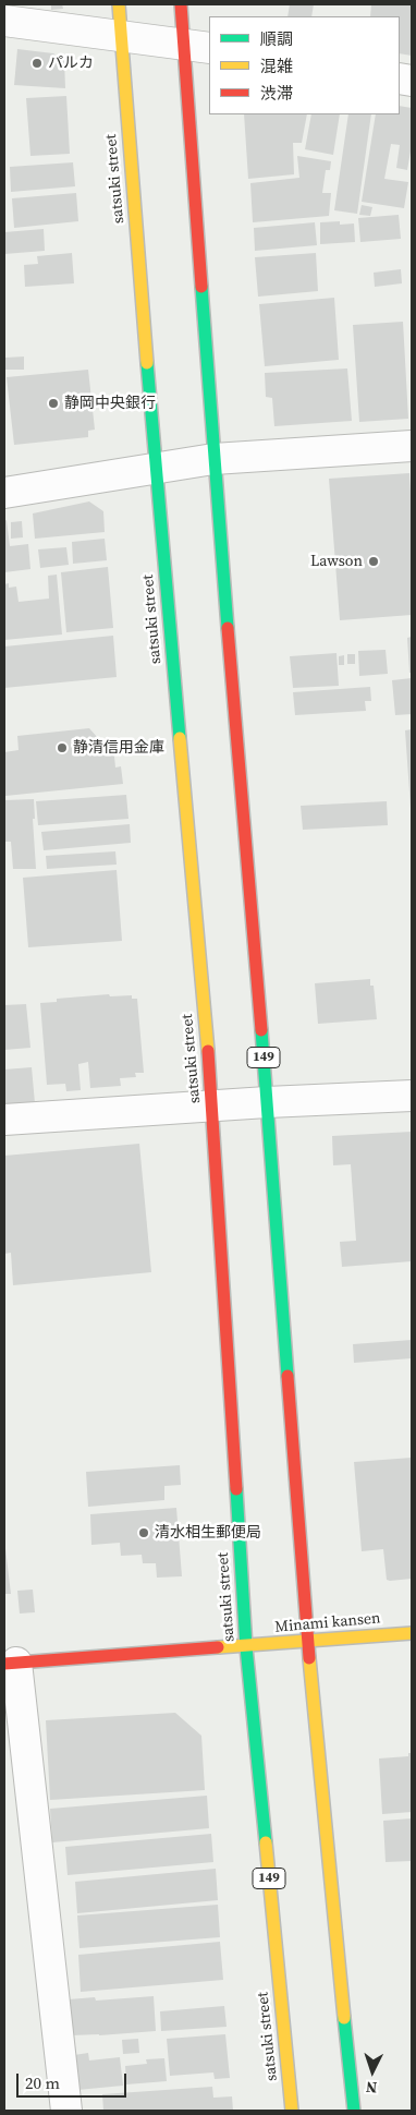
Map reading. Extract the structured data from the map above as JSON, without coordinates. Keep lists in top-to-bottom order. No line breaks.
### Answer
{"streets":{"main road":["satsuki street","149","Minami kansen"]},"crossings":[["satsuki street","Minami kansen"],["149","Minami kansen"]],"places":["パルカ","静岡中央銀行","Lawson","静清信用金庫","清水相生郵便局"],"legend":["順調","混雑","渋滞"],"scale_bar":"20 m","north":"bottom"}
